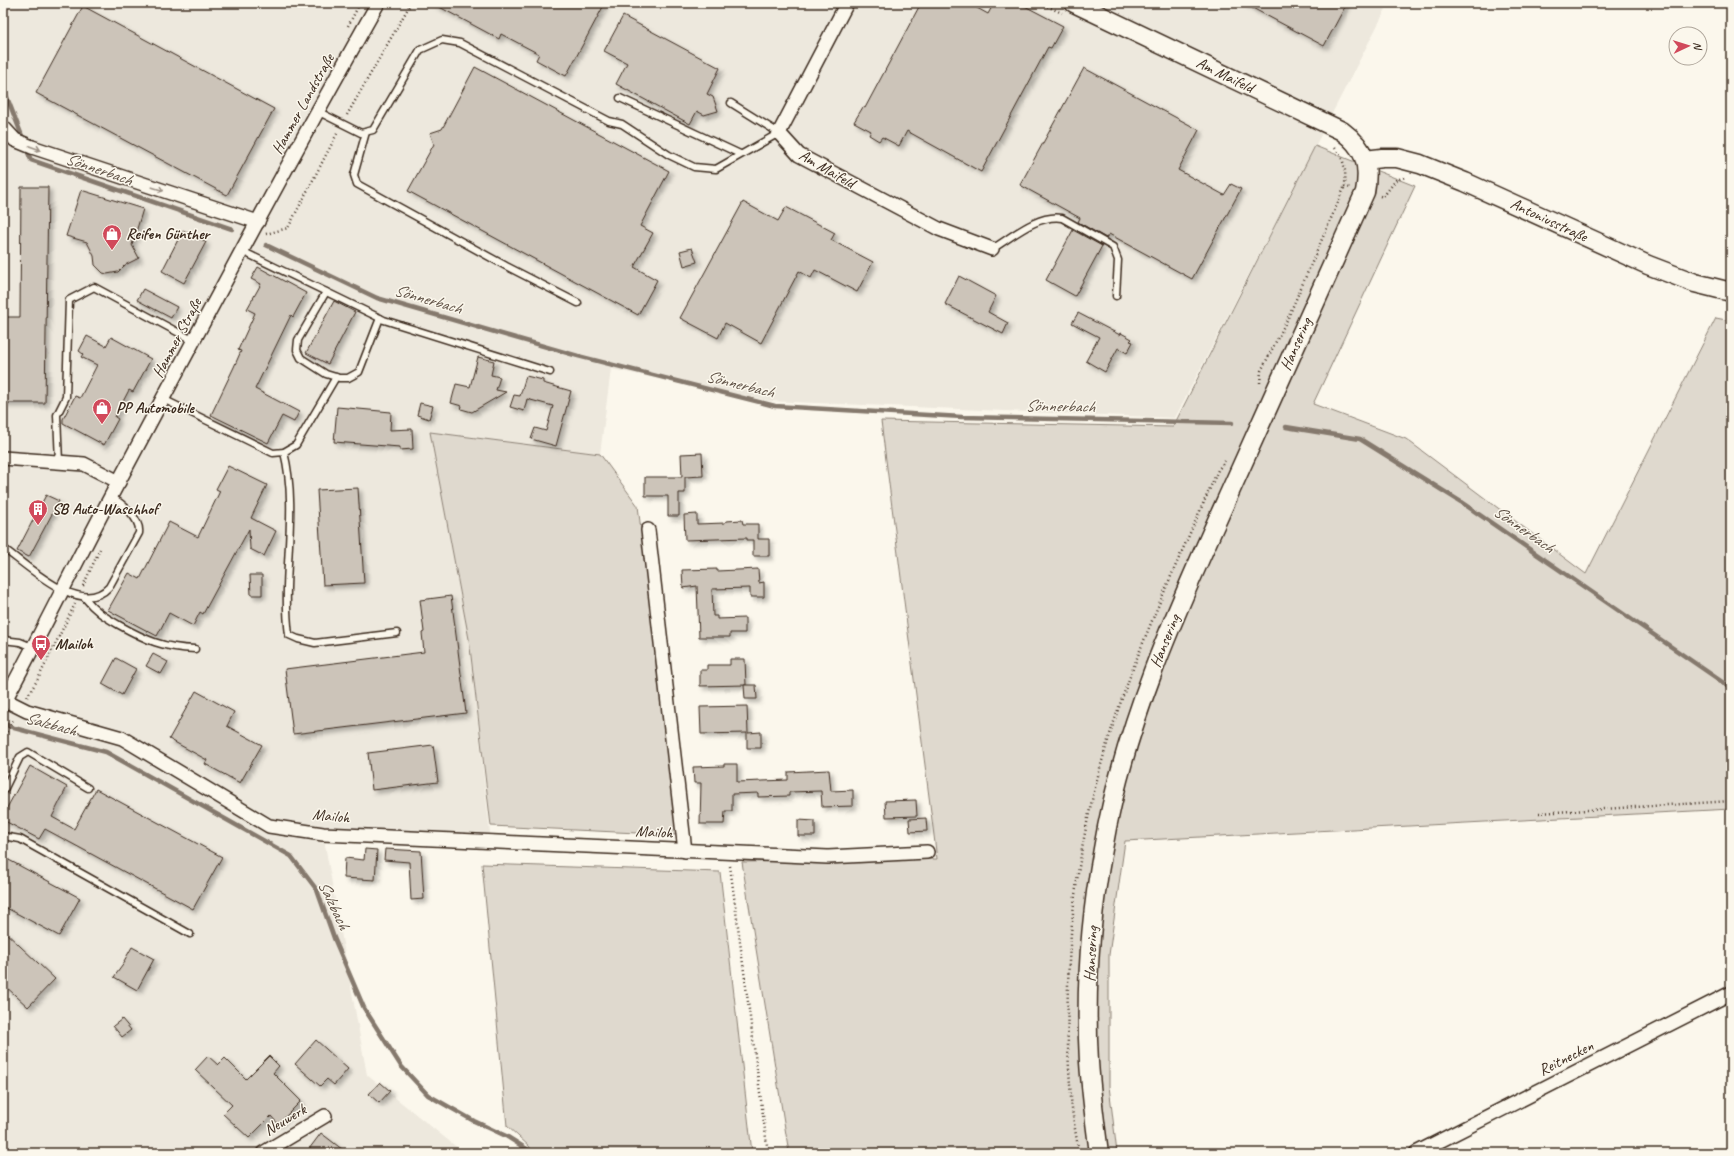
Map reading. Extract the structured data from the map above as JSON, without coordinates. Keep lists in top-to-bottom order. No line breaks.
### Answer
{"streets":{"street":["Am Maifeld","Hammer Landstraße","Antoniusstraße","Hammer Straße","Hansering","Mailoh","Reitnecken","Neuwerk"]},"crossings":[["Am Maifeld","Antoniusstraße"],["Am Maifeld","Hansering"],["Hammer Landstraße","Hammer Straße"],["Antoniusstraße","Hansering"],["Hammer Straße","Mailoh"]],"water":["Sönnerbach","Salzbach"],"places":{"shop":["Reifen Günther","PP Automobile"],"building":["SB Auto-Waschhof"],"bus stop":["Mailoh"]},"north":"right"}
